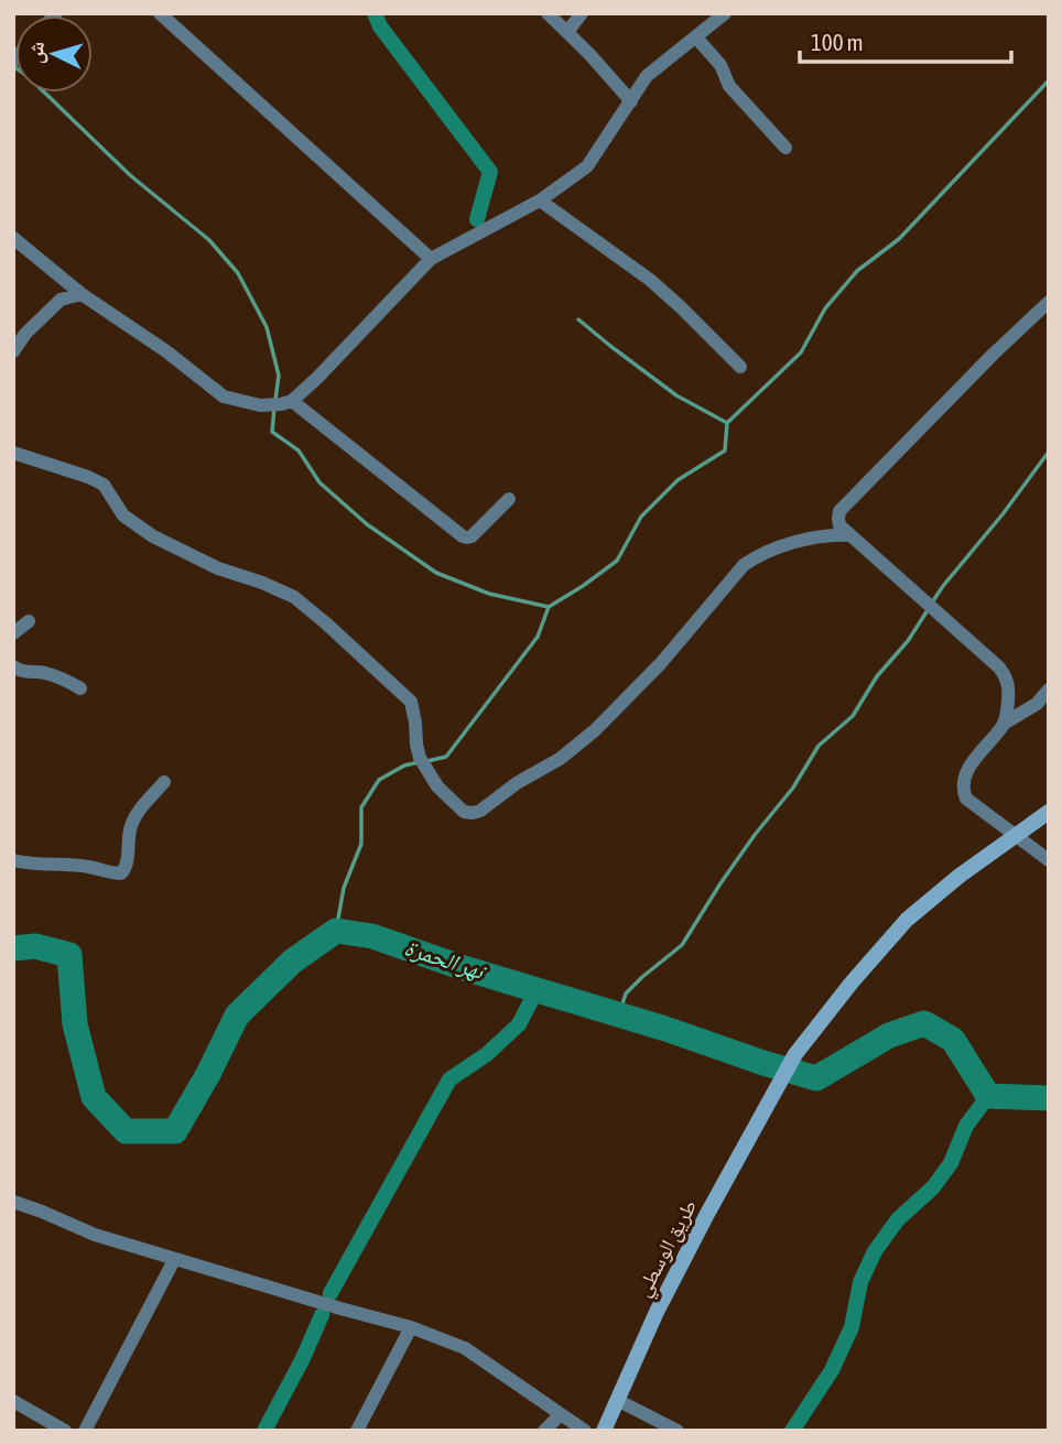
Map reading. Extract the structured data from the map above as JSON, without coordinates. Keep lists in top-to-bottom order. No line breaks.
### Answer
{"streets":{"main road":["طريق الوسطي"]},"water":["نهر الحمرة"],"scale_bar":"100 m","north":"left"}
